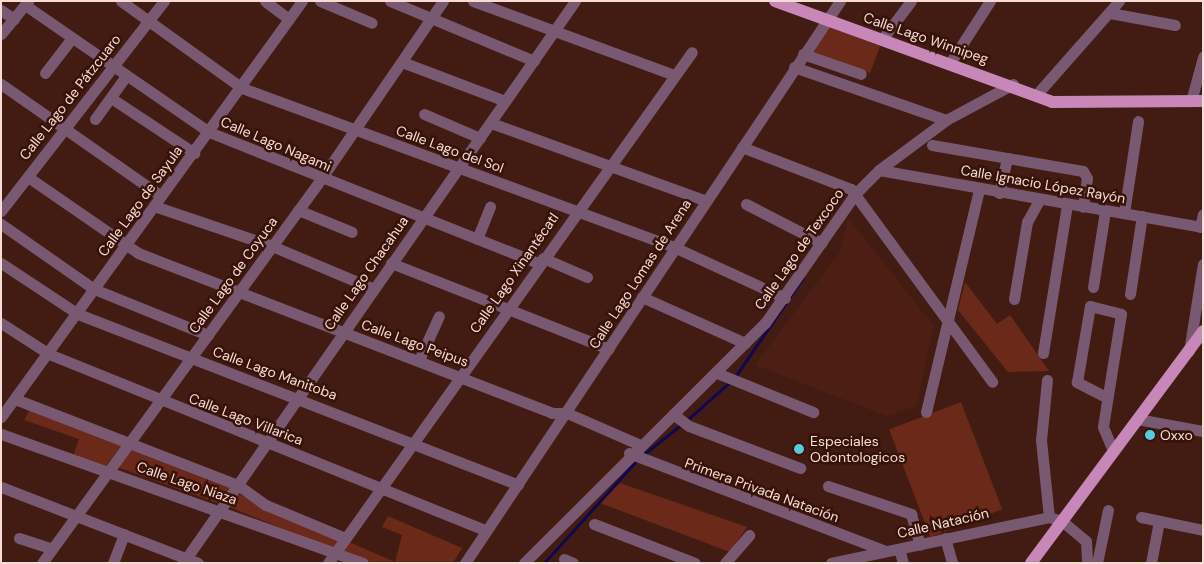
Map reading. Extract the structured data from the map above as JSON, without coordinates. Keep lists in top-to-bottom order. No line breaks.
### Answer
{"streets":{"main road":["Calle Lago Winnipeg"],"street":["Calle Lago de Pátzcuaro","Calle Lago Nagami","Calle Lago del Sol","Calle Ignacio López Rayón","Calle Lago de Sayula","Calle Lago de Texcoco","Calle Lago Chacahua","Calle Lago Xinantécatl","Calle Lago Lomas de Arena","Calle Lago de Coyuca","Calle Lago Peipus","Calle Lago Manitoba","Calle Lago Villarica","Calle Lago Niaza","Primera Privada Natación","Calle Natación"]},"crossings":[["Calle Lago Winnipeg","Calle Lago de Texcoco"],["Calle Lago Winnipeg","Calle Lago Lomas de Arena"],["Calle Lago de Pátzcuaro","Calle Lago Nagami"],["Calle Lago de Pátzcuaro","Calle Lago del Sol"],["Calle Lago de Pátzcuaro","Calle Lago Peipus"],["Calle Lago Nagami","Calle Lago de Sayula"],["Calle Lago Nagami","Calle Lago Chacahua"],["Calle Lago Nagami","Calle Lago Xinantécatl"],["Calle Lago Nagami","Calle Lago de Coyuca"],["Calle Lago del Sol","Calle Lago de Sayula"],["Calle Lago del Sol","Calle Lago de Texcoco"],["Calle Lago del Sol","Calle Lago Chacahua"],["Calle Lago del Sol","Calle Lago Xinantécatl"],["Calle Lago del Sol","Calle Lago Lomas de Arena"],["Calle Lago del Sol","Calle Lago de Coyuca"],["Calle Ignacio López Rayón","Calle Lago de Texcoco"],["Calle Lago de Sayula","Calle Lago Peipus"],["Calle Lago de Sayula","Calle Lago Manitoba"],["Calle Lago de Sayula","Calle Lago Villarica"],["Calle Lago de Texcoco","Calle Lago Peipus"],["Calle Lago de Texcoco","Primera Privada Natación"],["Calle Lago Chacahua","Calle Lago Peipus"],["Calle Lago Chacahua","Calle Lago Manitoba"],["Calle Lago Chacahua","Calle Lago Villarica"],["Calle Lago Chacahua","Calle Lago Niaza"],["Calle Lago Xinantécatl","Calle Lago Peipus"],["Calle Lago Xinantécatl","Calle Lago Manitoba"],["Calle Lago Xinantécatl","Calle Lago Villarica"],["Calle Lago Xinantécatl","Calle Lago Niaza"],["Calle Lago Lomas de Arena","Calle Lago Peipus"],["Calle Lago Lomas de Arena","Calle Lago Manitoba"],["Calle Lago Lomas de Arena","Calle Lago Villarica"],["Calle Lago de Coyuca","Calle Lago Peipus"],["Calle Lago de Coyuca","Calle Lago Manitoba"],["Calle Lago de Coyuca","Calle Lago Villarica"],["Calle Lago de Coyuca","Calle Lago Niaza"],["Primera Privada Natación","Calle Natación"]],"places":["Oxxo","Especiales Odontologicos"]}
